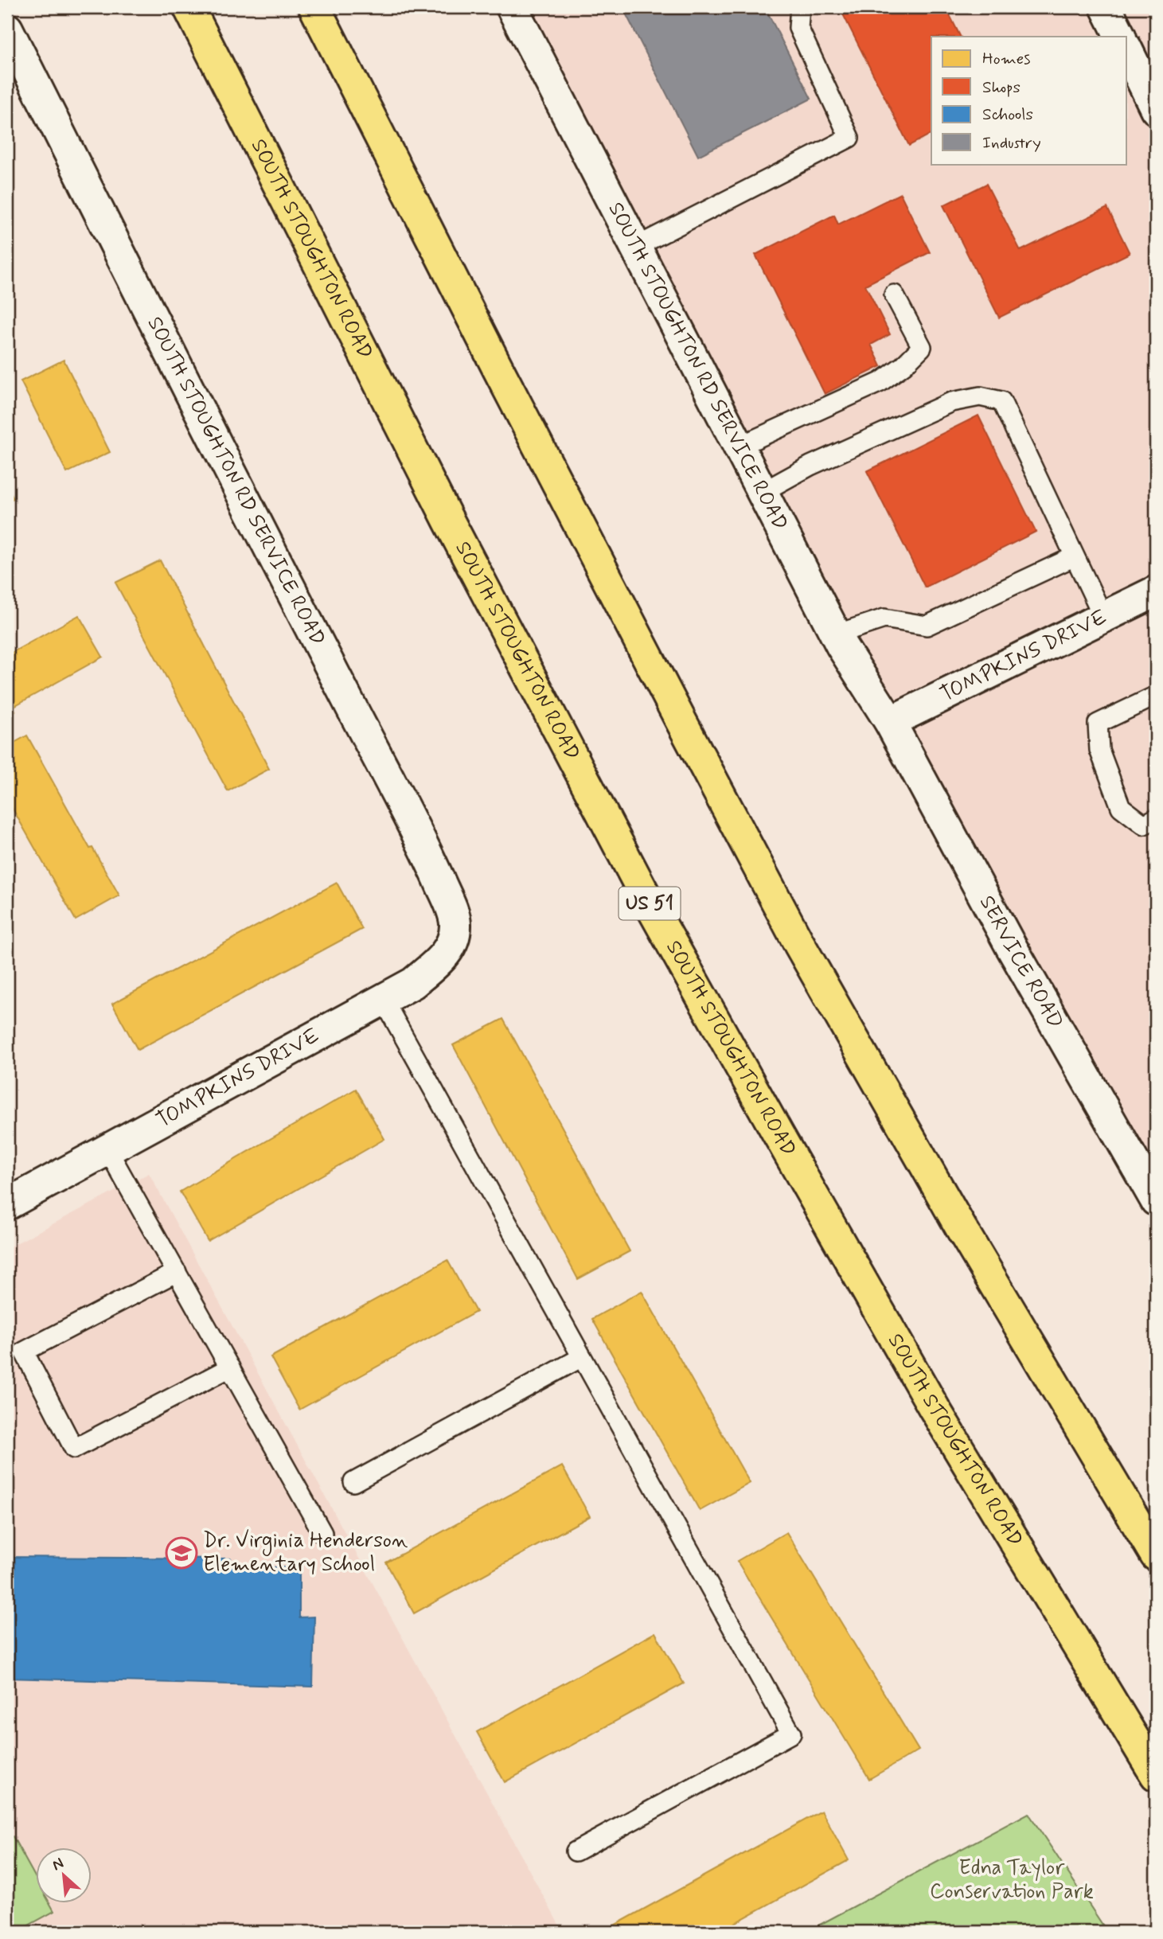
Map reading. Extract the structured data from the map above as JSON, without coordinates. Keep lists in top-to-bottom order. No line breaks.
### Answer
{"streets":{"main road":["SOUTH STOUGHTON ROAD","US 51"],"street":["SOUTH STOUGHTON RD SERVICE ROAD","TOMPKINS DRIVE","SERVICE ROAD"]},"crossings":[["SOUTH STOUGHTON RD SERVICE ROAD","TOMPKINS DRIVE"],["SOUTH STOUGHTON RD SERVICE ROAD","SERVICE ROAD"],["TOMPKINS DRIVE","SERVICE ROAD"]],"parks":["Edna Taylor Conservation Park"],"places":{"school or university":["Dr. Virginia Henderson Elementary School"]},"legend":["Homes","Shops","Schools","Industry"],"north":"top left"}
